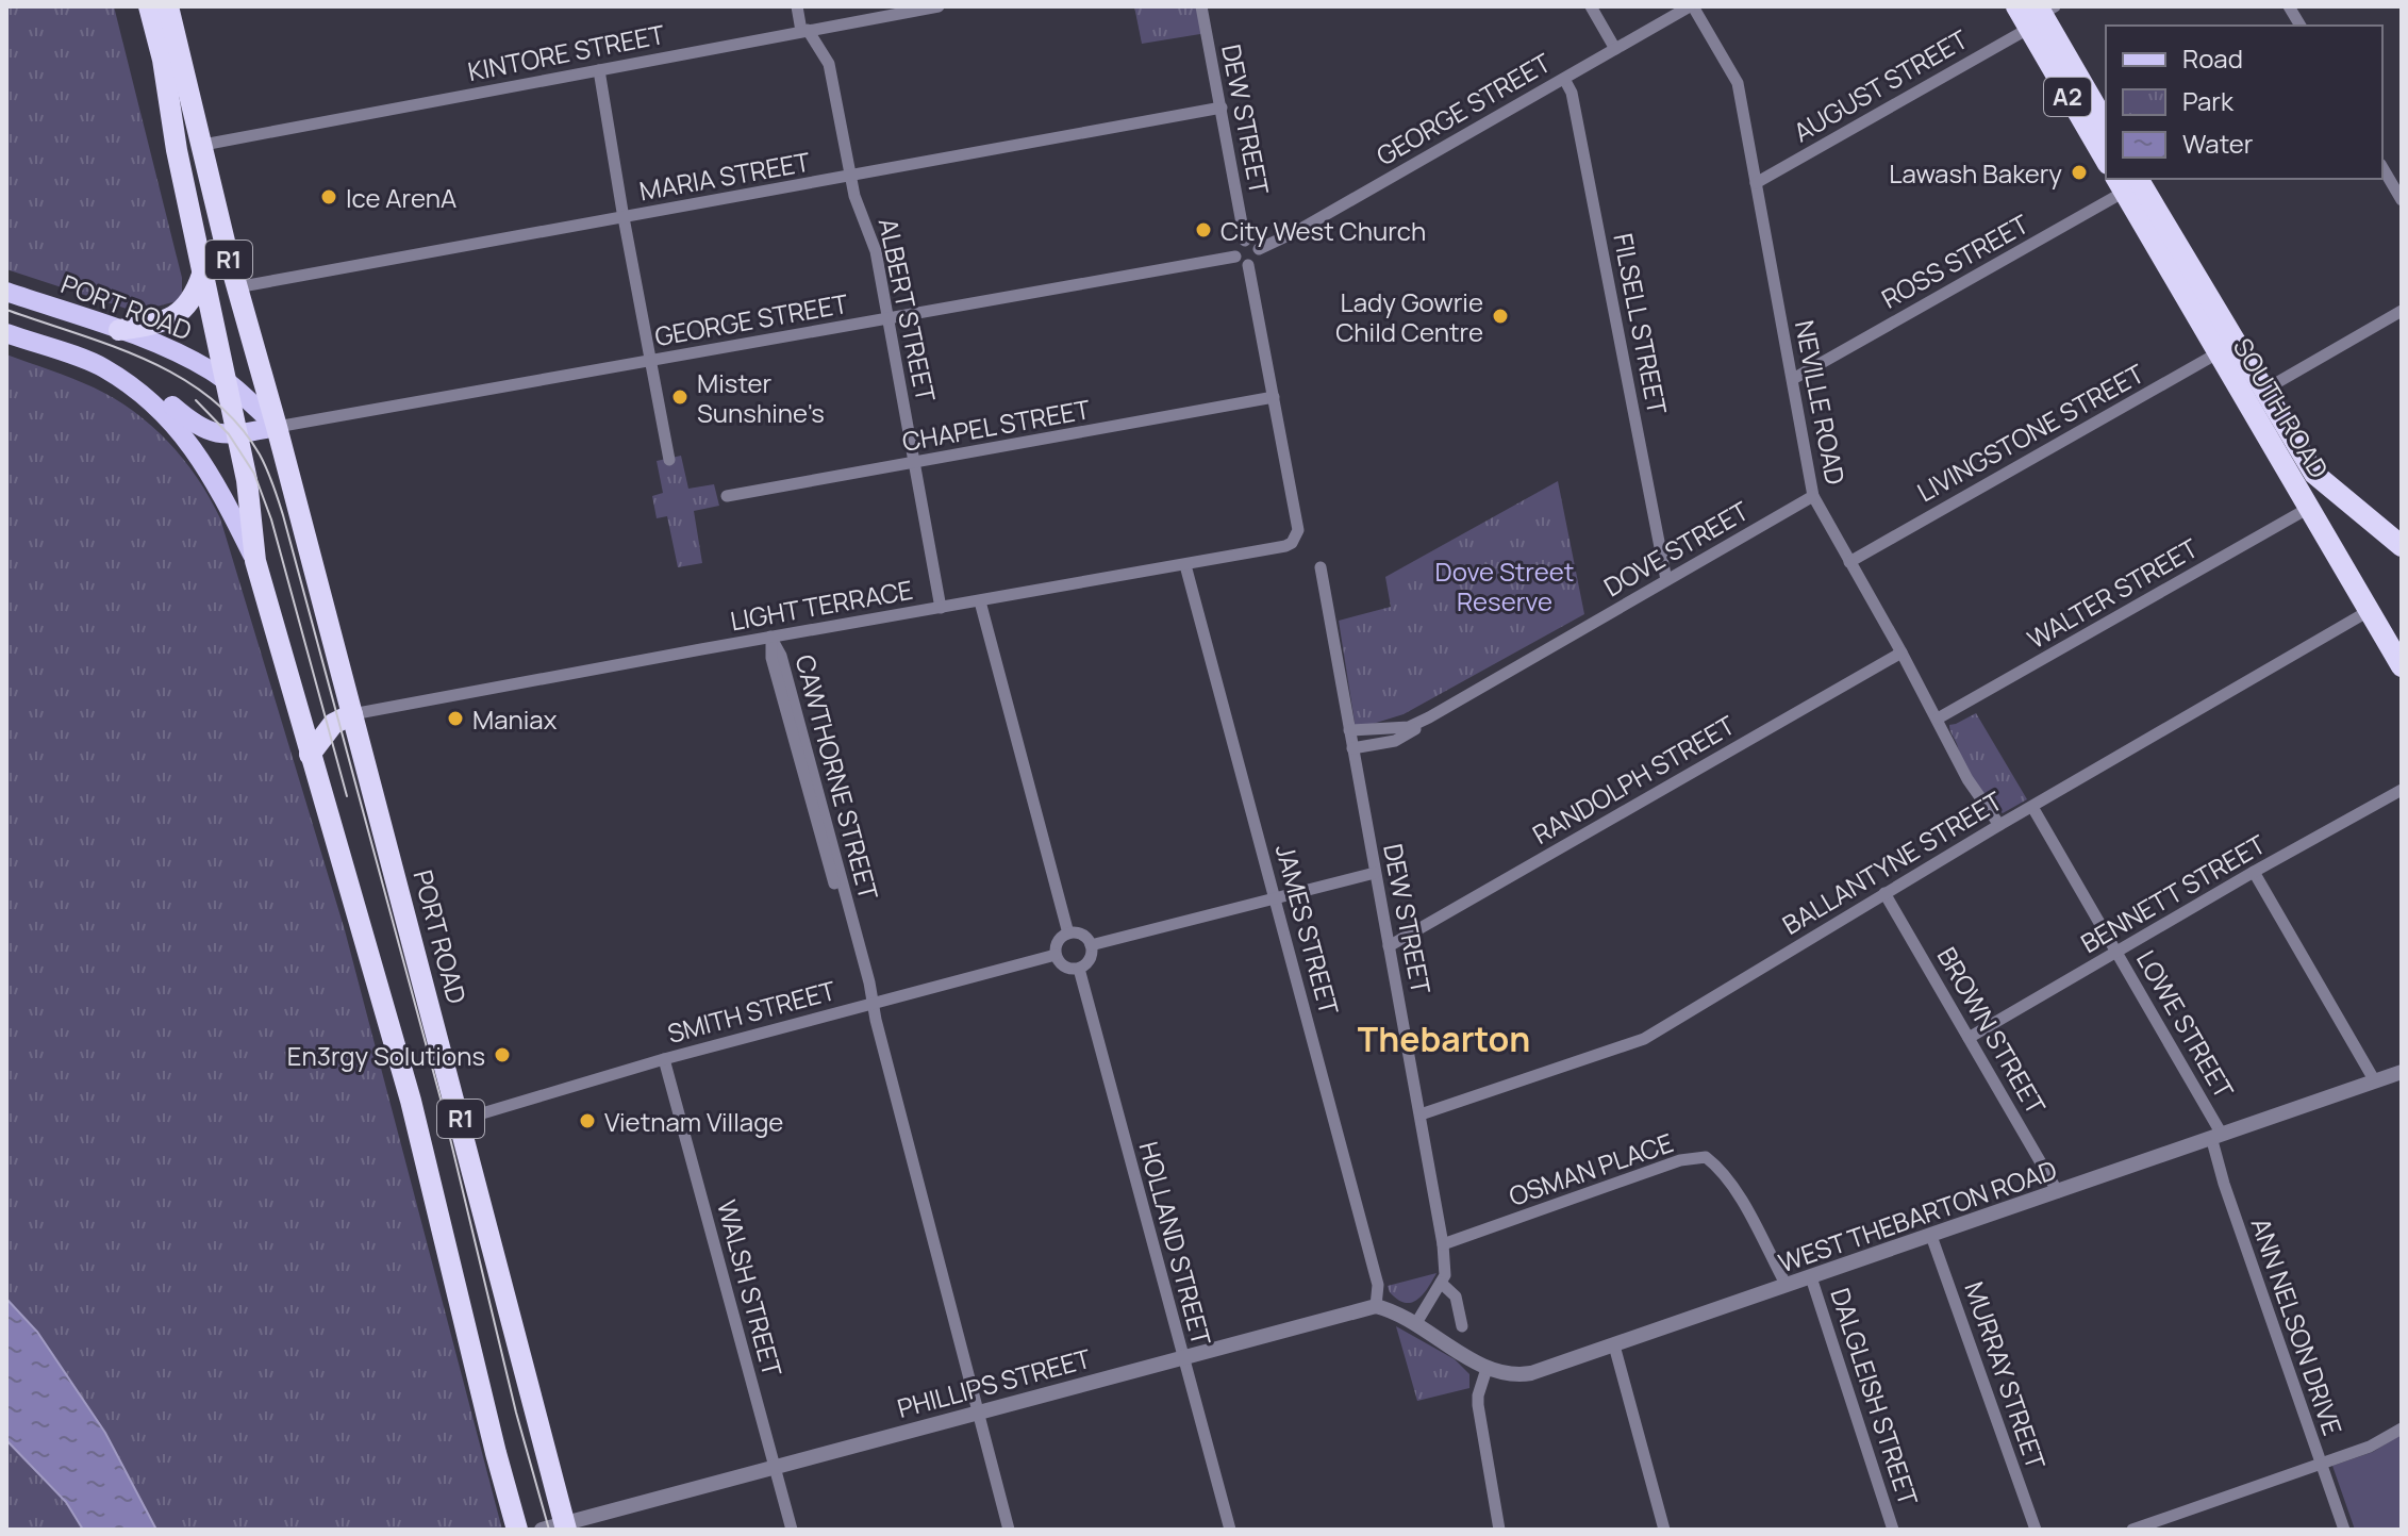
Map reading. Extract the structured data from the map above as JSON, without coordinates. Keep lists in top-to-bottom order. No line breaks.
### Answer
{"streets":{"highway":["A2","R1","PORT ROAD","SOUTH ROAD"],"street":["KINTORE STREET","AUGUST STREET","GEORGE STREET","DEW STREET","MARIA STREET","ROSS STREET","ALBERT STREET","FILSELL STREET","NEVILLE ROAD","CHAPEL STREET","LIVINGSTONE STREET","DOVE STREET","WALTER STREET","LIGHT TERRACE","CAWTHORNE STREET","RANDOLPH STREET","BALLANTYNE STREET","BENNETT STREET","JAMES STREET","SMITH STREET","LOWE STREET","BROWN STREET","OSMAN PLACE","WEST THEBARTON ROAD","HOLLAND STREET","WALSH STREET","ANN NELSON DRIVE","MURRAY STREET","PHILLIPS STREET","DALGLEISH STREET"]},"crossings":[["KINTORE STREET","R1"],["KINTORE STREET","ALBERT STREET"],["AUGUST STREET","A2"],["AUGUST STREET","NEVILLE ROAD"],["GEORGE STREET","DEW STREET"],["GEORGE STREET","R1"],["GEORGE STREET","PORT ROAD"],["GEORGE STREET","ALBERT STREET"],["GEORGE STREET","FILSELL STREET"],["GEORGE STREET","NEVILLE ROAD"],["DEW STREET","MARIA STREET"],["DEW STREET","DOVE STREET"],["DEW STREET","RANDOLPH STREET"],["DEW STREET","BALLANTYNE STREET"],["DEW STREET","OSMAN PLACE"],["DEW STREET","WEST THEBARTON ROAD"],["MARIA STREET","R1"],["MARIA STREET","ALBERT STREET"],["R1","PORT ROAD"],["ROSS STREET","NEVILLE ROAD"],["ROSS STREET","SOUTH ROAD"],["PORT ROAD","LIGHT TERRACE"],["PORT ROAD","SMITH STREET"],["PORT ROAD","PHILLIPS STREET"],["ALBERT STREET","CHAPEL STREET"],["ALBERT STREET","LIGHT TERRACE"],["FILSELL STREET","DOVE STREET"],["NEVILLE ROAD","LIVINGSTONE STREET"],["NEVILLE ROAD","DOVE STREET"],["NEVILLE ROAD","WALTER STREET"],["NEVILLE ROAD","RANDOLPH STREET"],["NEVILLE ROAD","BALLANTYNE STREET"],["SOUTH ROAD","LIVINGSTONE STREET"],["SOUTH ROAD","WALTER STREET"],["SOUTH ROAD","BALLANTYNE STREET"],["CHAPEL STREET","LIGHT TERRACE"],["LIGHT TERRACE","CAWTHORNE STREET"],["LIGHT TERRACE","JAMES STREET"],["CAWTHORNE STREET","SMITH STREET"],["CAWTHORNE STREET","PHILLIPS STREET"],["BALLANTYNE STREET","LOWE STREET"],["BALLANTYNE STREET","BROWN STREET"],["BENNETT STREET","LOWE STREET"],["BENNETT STREET","BROWN STREET"],["JAMES STREET","PHILLIPS STREET"],["SMITH STREET","HOLLAND STREET"],["SMITH STREET","WALSH STREET"],["LOWE STREET","WEST THEBARTON ROAD"],["LOWE STREET","ANN NELSON DRIVE"],["BROWN STREET","WEST THEBARTON ROAD"],["OSMAN PLACE","WEST THEBARTON ROAD"],["WEST THEBARTON ROAD","ANN NELSON DRIVE"],["WEST THEBARTON ROAD","MURRAY STREET"],["WEST THEBARTON ROAD","DALGLEISH STREET"],["HOLLAND STREET","PHILLIPS STREET"],["WALSH STREET","PHILLIPS STREET"]],"districts":["Thebarton"],"parks":["Dove Street Reserve"],"places":["Lawash Bakery","Ice ArenA","City West Church","Lady Gowrie Child Centre","Mister Sunshine's","Maniax","En3rgy Solutions","Vietnam Village"],"legend":["Road","Park","Water"]}
